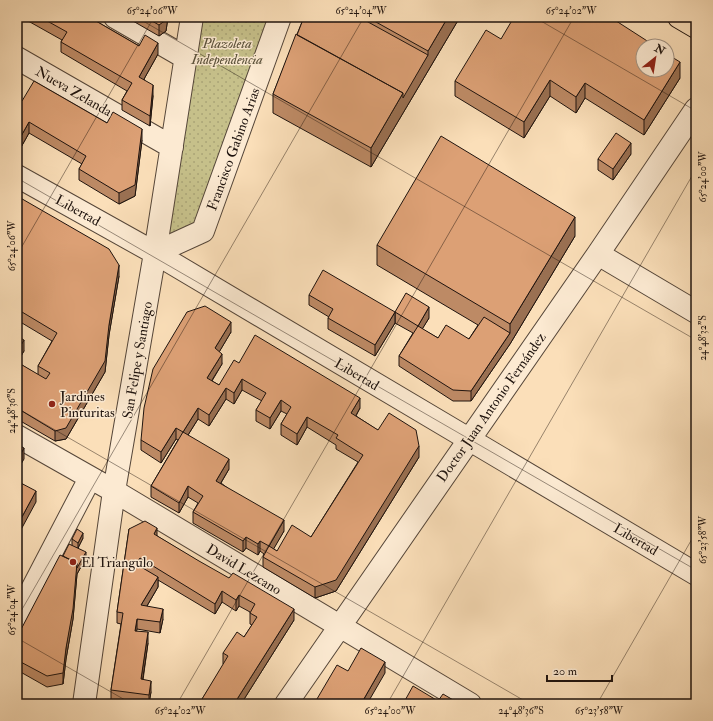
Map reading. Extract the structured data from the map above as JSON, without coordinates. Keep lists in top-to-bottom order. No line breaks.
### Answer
{"streets":{"street":["Nueva Zelanda","Francisco Gabino Arias","Libertad","San Felipe y Santiago","Doctor Juan Antonio Fernández","David Lezcano"]},"crossings":[["Nueva Zelanda","San Felipe y Santiago"],["Francisco Gabino Arias","Libertad"],["Francisco Gabino Arias","San Felipe y Santiago"],["Libertad","San Felipe y Santiago"],["Libertad","Doctor Juan Antonio Fernández"],["San Felipe y Santiago","David Lezcano"],["Doctor Juan Antonio Fernández","David Lezcano"]],"parks":["Plazoleta Independencia"],"places":["Jardines Pinturitas","El Triangulo"],"scale_bar":"20 m","north":"top right","coordinates":["65°24'06\"W","65°24'04\"W","65°24'02\"W","65°24'00\"W","24°48'32\"S","24°48'36\"S","65°23'58\"W"]}
